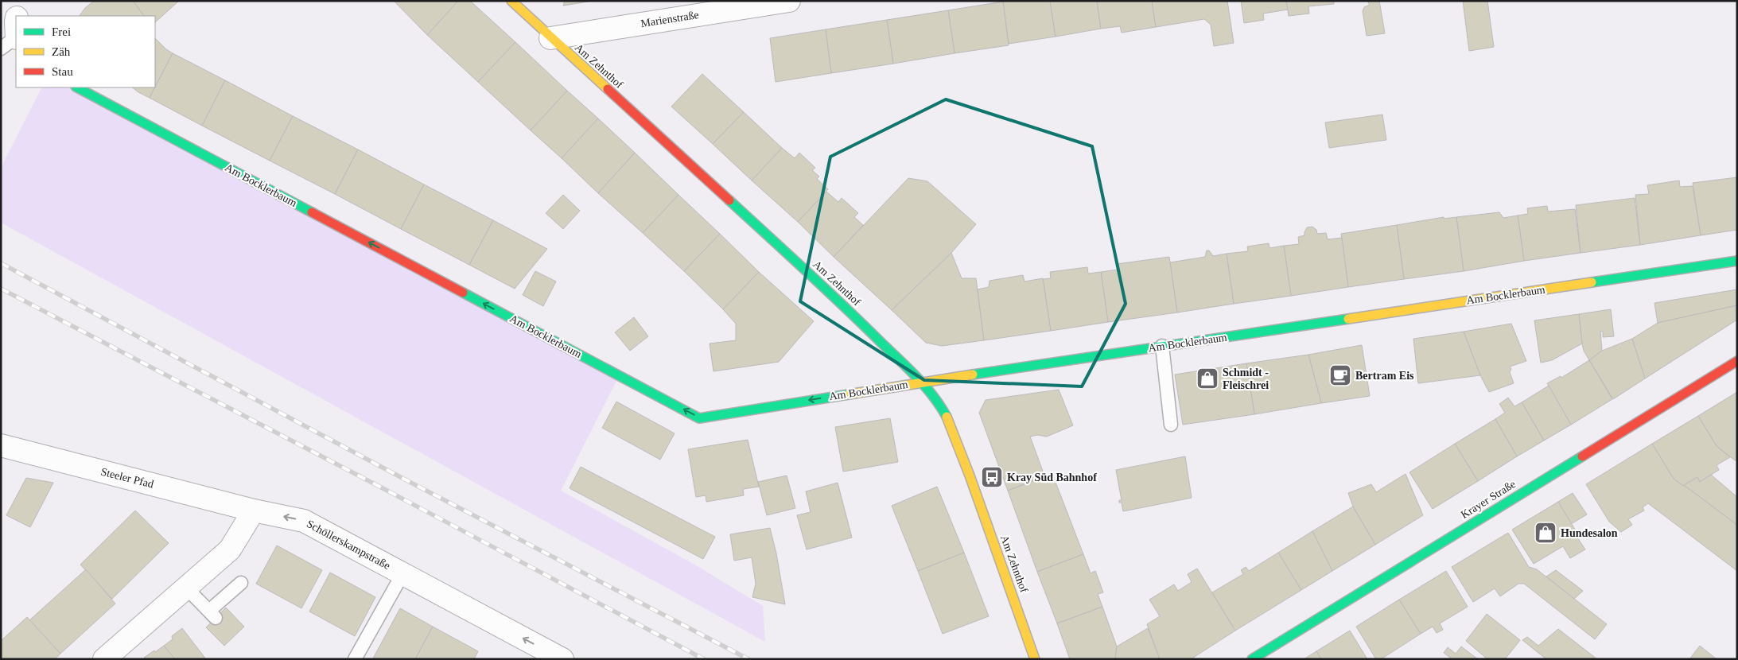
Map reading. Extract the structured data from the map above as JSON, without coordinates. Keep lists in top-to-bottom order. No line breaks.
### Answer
{"streets":{"street":["Marienstraße","Am Zehnthof","Am Bocklerbaum","Steeler Pfad","Krayer Straße","Schöllerskampstraße"]},"crossings":[["Marienstraße","Am Zehnthof"],["Am Zehnthof","Am Bocklerbaum"],["Steeler Pfad","Schöllerskampstraße"]],"one_way":["Am Bocklerbaum","Schöllerskampstraße"],"places":{"cafe":["Bertram Eis"],"shop":["Schmidt - Fleischrei","Hundesalon"],"bus stop":["Kray Süd Bahnhof"]},"legend":["Frei","Zäh","Stau"]}
